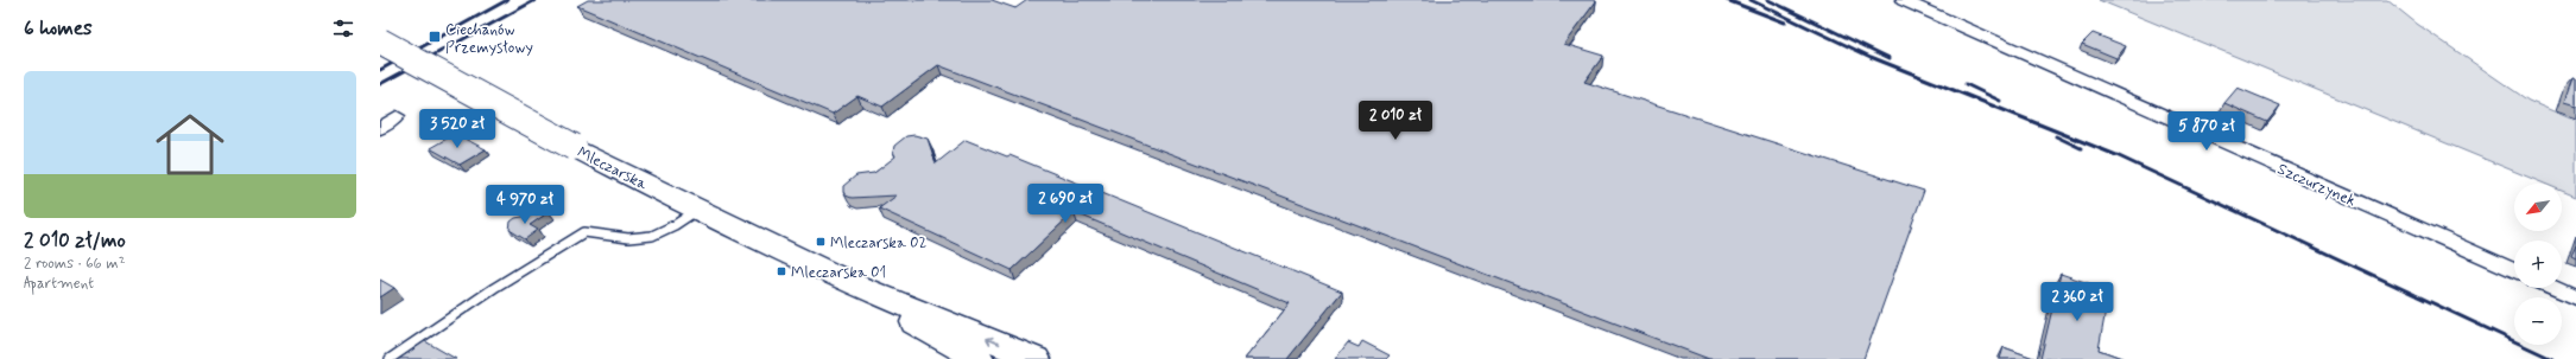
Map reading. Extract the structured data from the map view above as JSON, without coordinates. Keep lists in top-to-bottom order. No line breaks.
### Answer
{"streets":{"main road":["Mleczarska"],"street":["Szczurzynek"]},"places":{"transit":["Ciechanów Przemysłowy","Mleczarska 02","Mleczarska 01"]},"north":"bottom left","page":{"heading":"6 homes","list":[{"name":"2 010 zł/mo","note":"2 rooms · 66 m² · Apartment"}],"price":["2 010 zł","3 520 zł","5 870 zł","2 690 zł","4 970 zł","2 360 zł"],"map_buttons":["+","−"]}}
